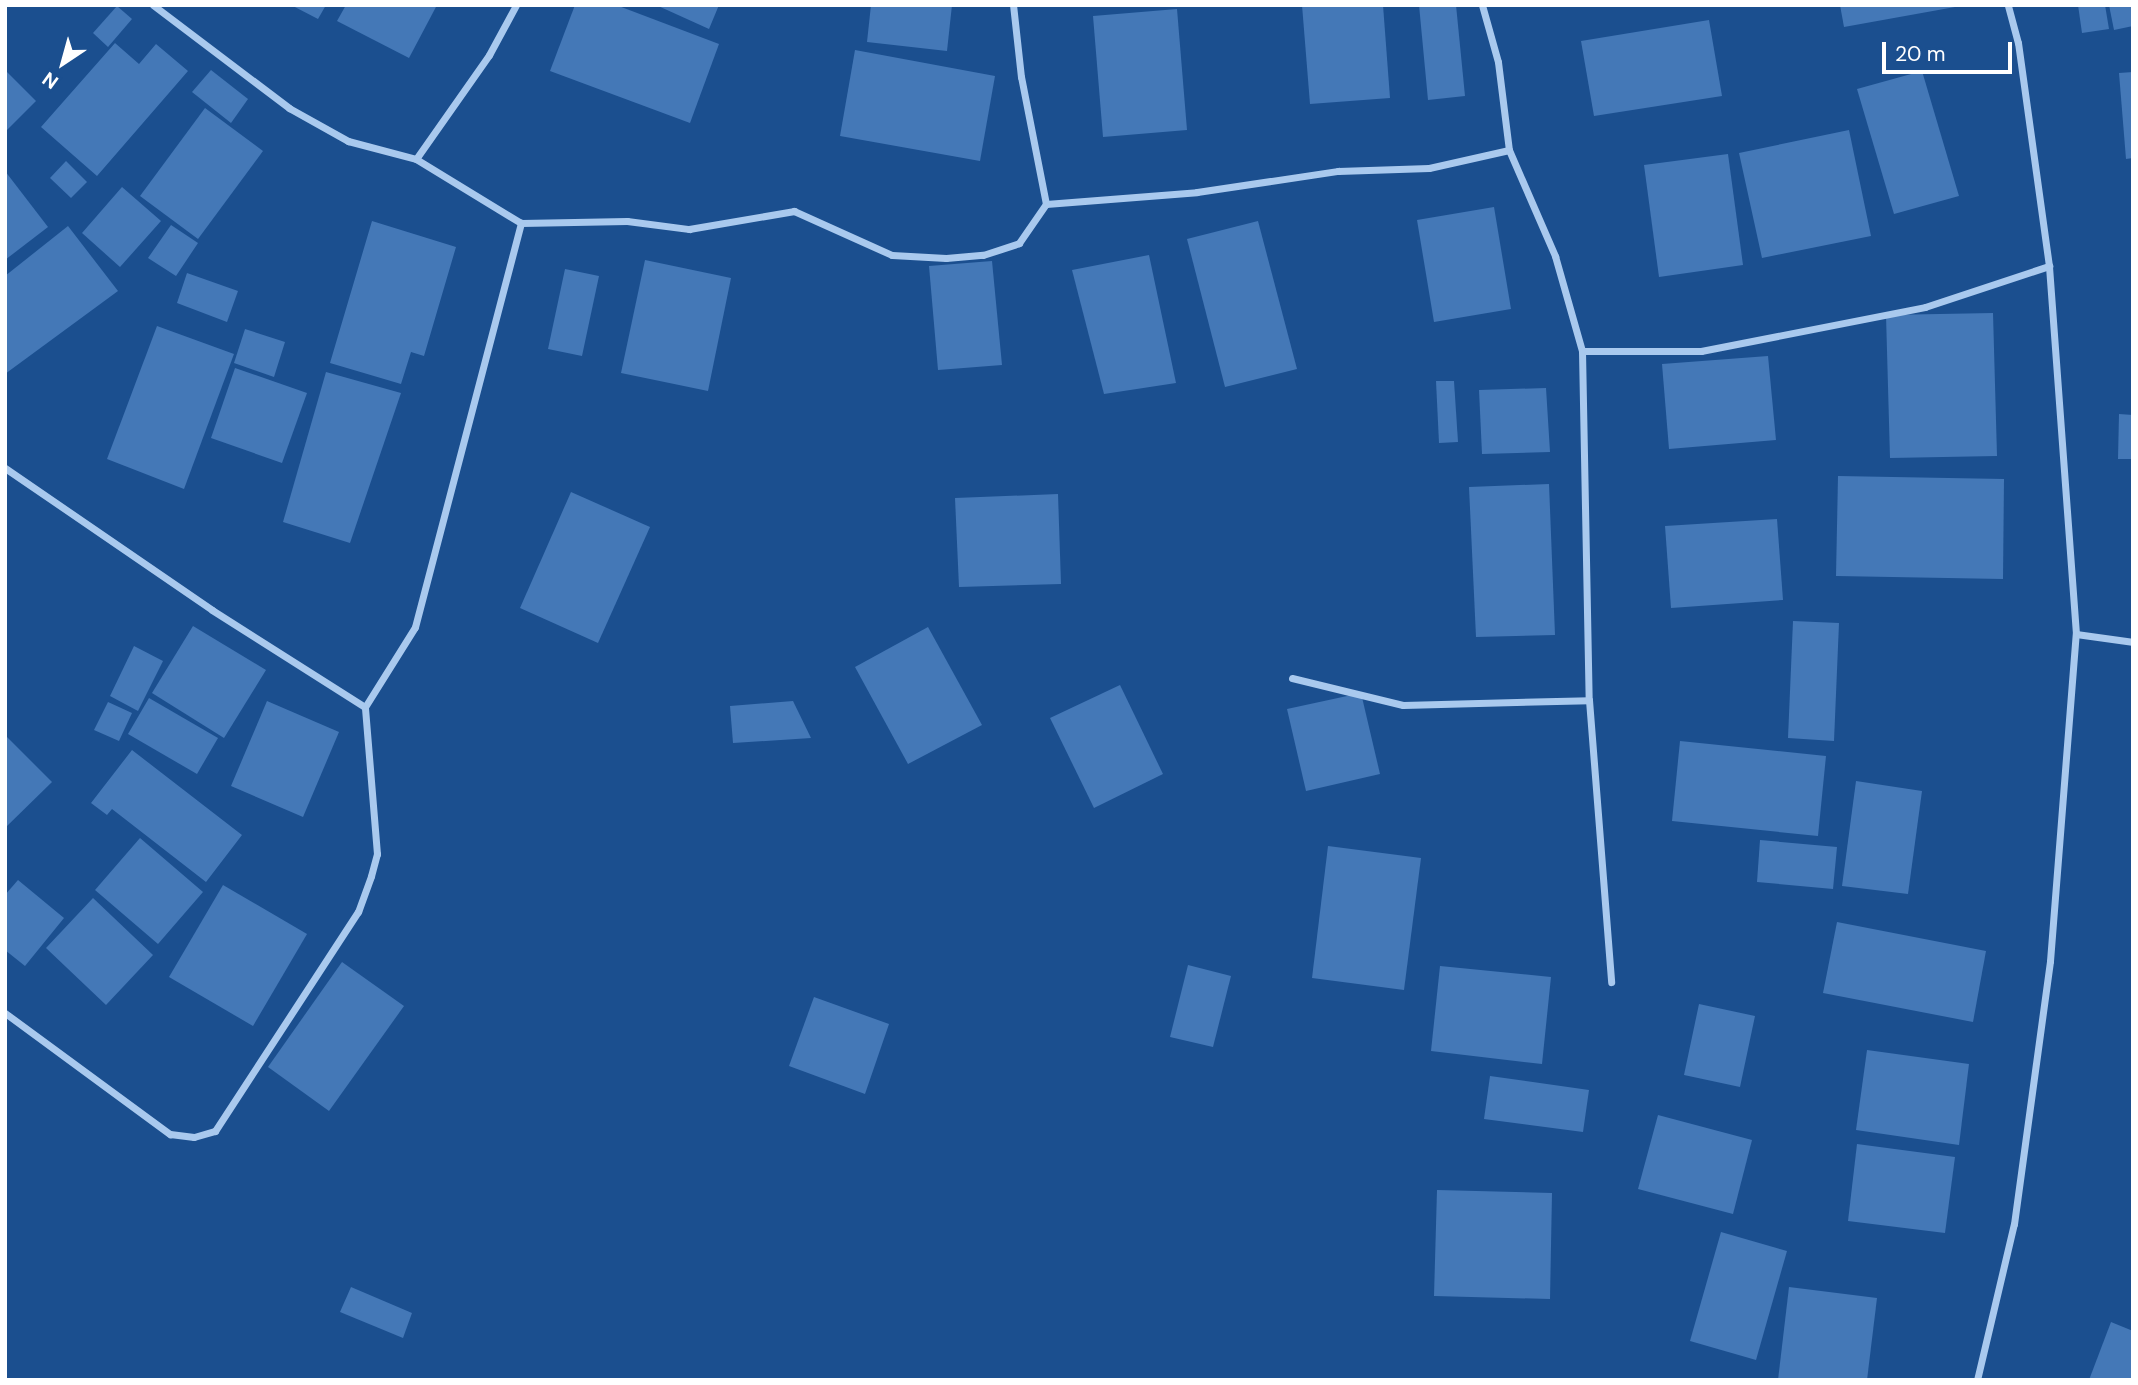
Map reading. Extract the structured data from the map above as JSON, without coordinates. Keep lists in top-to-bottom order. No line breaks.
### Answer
{"scale_bar":"20 m","north":"bottom left"}
